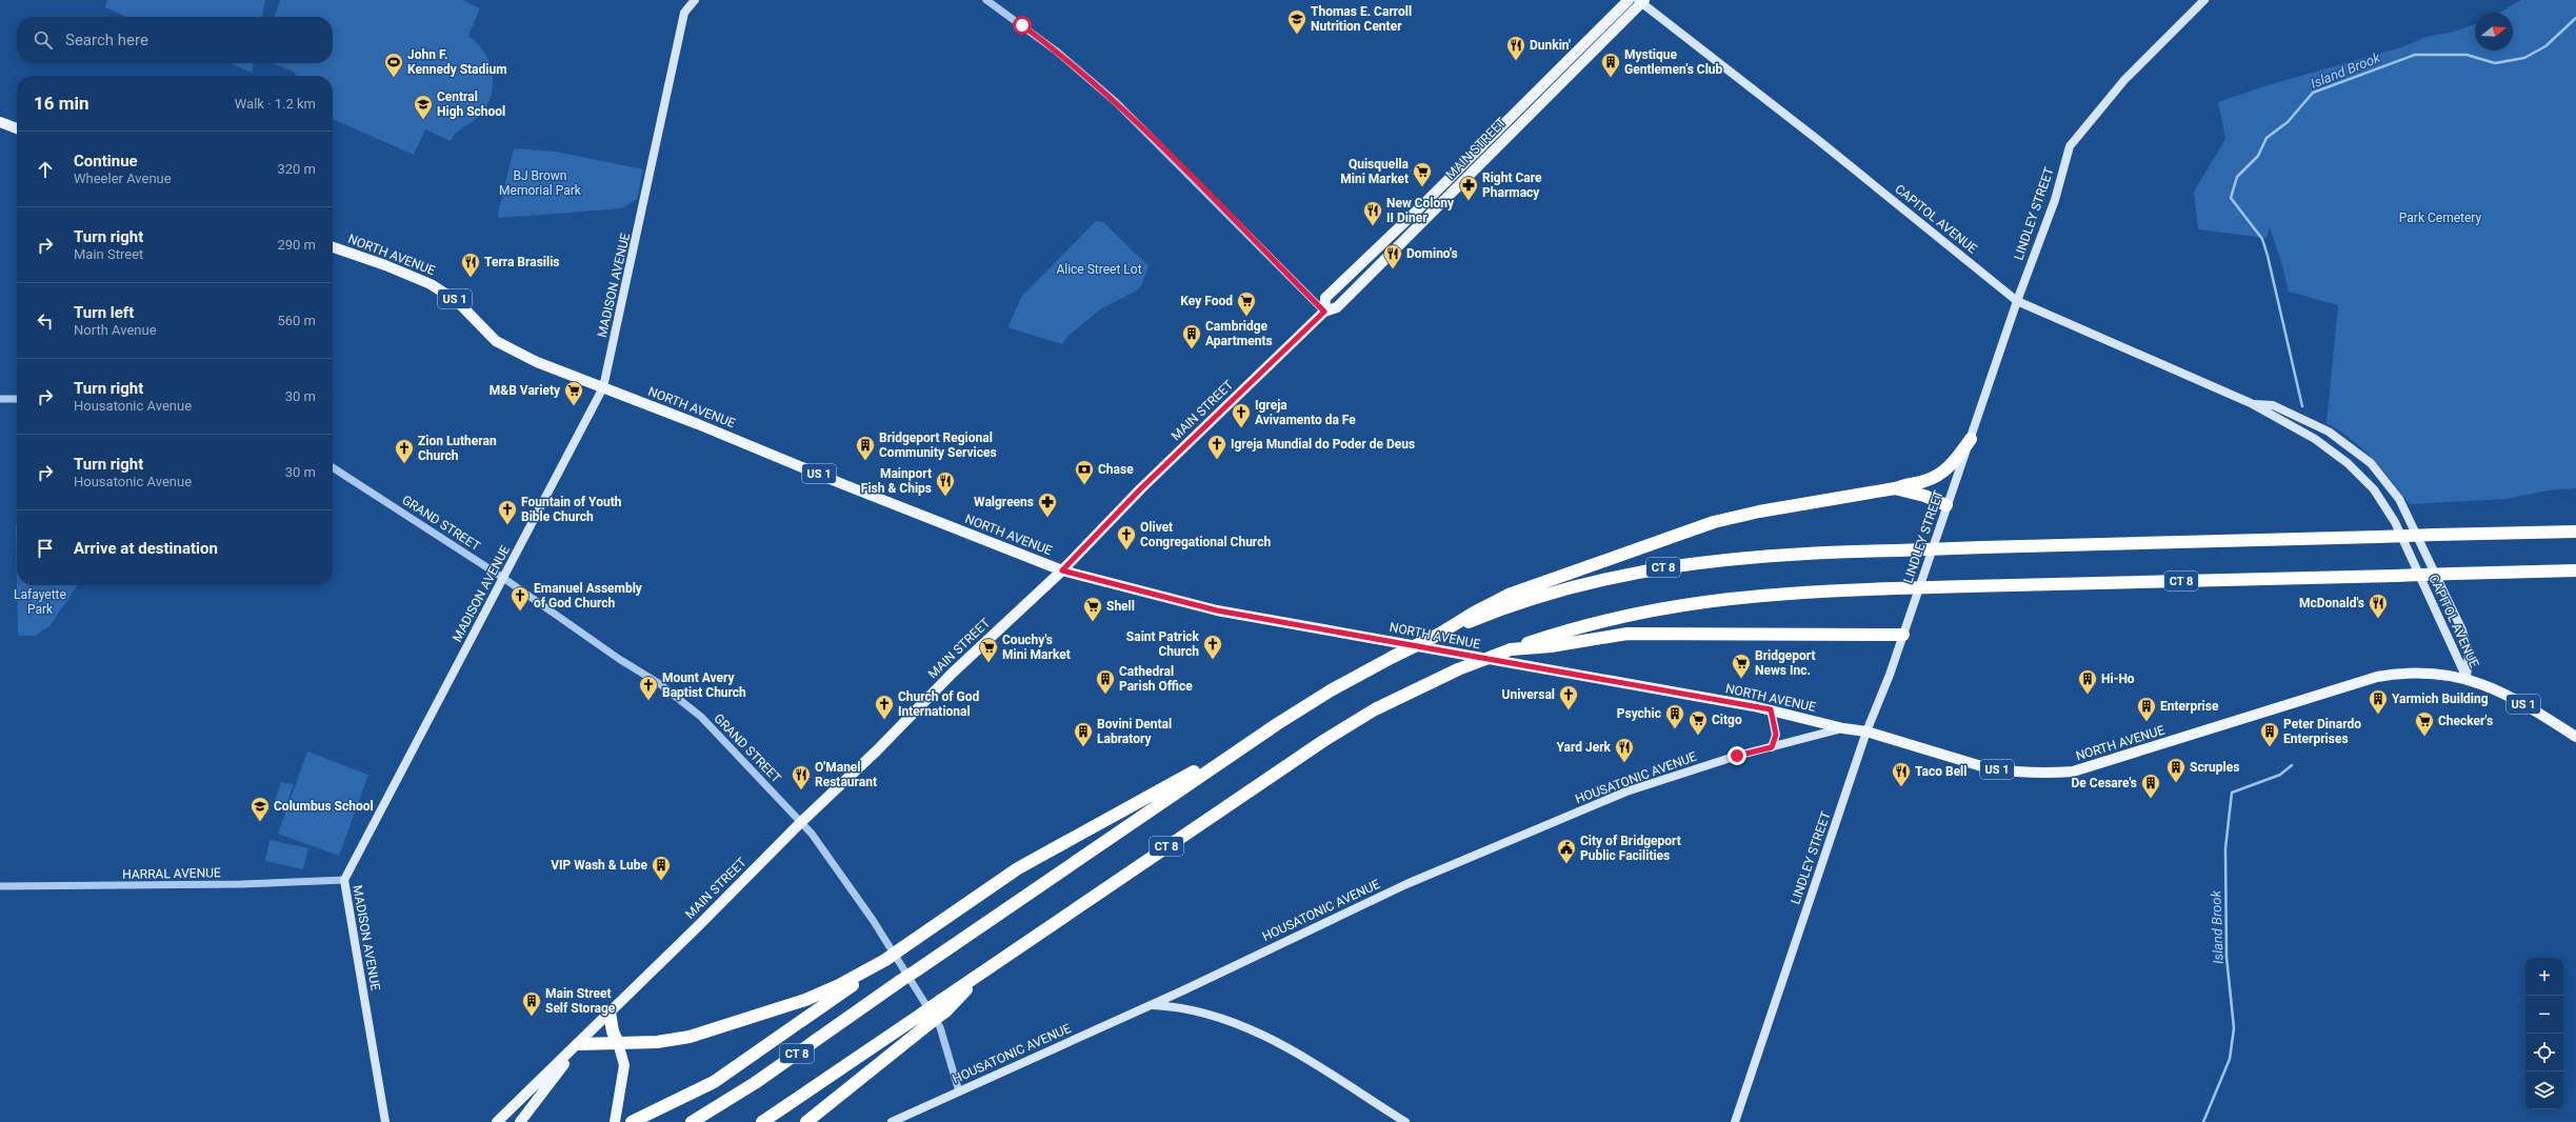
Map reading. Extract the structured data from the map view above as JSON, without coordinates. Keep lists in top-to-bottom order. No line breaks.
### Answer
{"streets":{"highway":["CT 8"],"main road":["MAIN STREET","LINDLEY STREET","CAPITOL AVENUE","NORTH AVENUE","MADISON AVENUE","US 1","HOUSATONIC AVENUE"],"street":["GRAND STREET","HARRAL AVENUE"]},"crossings":[["MAIN STREET","CAPITOL AVENUE"],["MAIN STREET","NORTH AVENUE"],["MAIN STREET","GRAND STREET"],["LINDLEY STREET","CAPITOL AVENUE"],["LINDLEY STREET","NORTH AVENUE"],["CAPITOL AVENUE","NORTH AVENUE"],["NORTH AVENUE","MADISON AVENUE"],["NORTH AVENUE","HOUSATONIC AVENUE"],["MADISON AVENUE","GRAND STREET"],["MADISON AVENUE","HARRAL AVENUE"],["GRAND STREET","HOUSATONIC AVENUE"]],"water":["Island Brook"],"parks":["BJ Brown Memorial Park","Park Cemetery","Alice Street Lot","Lafayette Park"],"places":{"school or university":["Thomas E. Carroll Nutrition Center","Central High School","Columbus School"],"restaurant":["Dunkin'","New Colony II Diner","Domino's","Terra Brasilis","Mainport Fish & Chips","McDonald's","Yard Jerk","Taco Bell","O'Manel Restaurant"],"sports":["John F. Kennedy Stadium"],"building":["Mystique Gentlemen’s Club","Cambridge Apartments","Bridgeport Regional Community Services","Cathedral Parish Office","Hi-Ho","Yarmich Building","Enterprise","Psychic","Bovini Dental Labratory","Peter Dinardo Enterprises","Scruples","De Cesare's","VIP Wash & Lube","Main Street Self Storage"],"supermarket":["Quisquella Mini Market","Key Food","M&B Variety","Shell","Couchy's Mini Market","Bridgeport News Inc.","Citgo","Checker's"],"pharmacy":["Right Care Pharmacy","Walgreens"],"church":["Igreja Avivamento da Fe","Igreja Mundial do Poder de Deus","Zion Lutheran Church","Fountain of Youth Bible Church","Olivet Congregational Church","Emanuel Assembly of God Church","Saint Patrick Church","Mount Avery Baptist Church","Universal","Church of God International"],"bank":["Chase"],"public building":["City of Bridgeport Public Facilities"]},"north":"right","page":{"search":"Search here","heading":["16 min","Walk · 1.2 km"],"list":[["Continue","Wheeler Avenue","320 m"],["Turn right","Main Street","290 m"],["Turn left","North Avenue","560 m"],["Turn right","Housatonic Avenue","30 m"],["Turn right","Housatonic Avenue","30 m"],"Arrive at destination"],"map_buttons":["+","−"]}}
